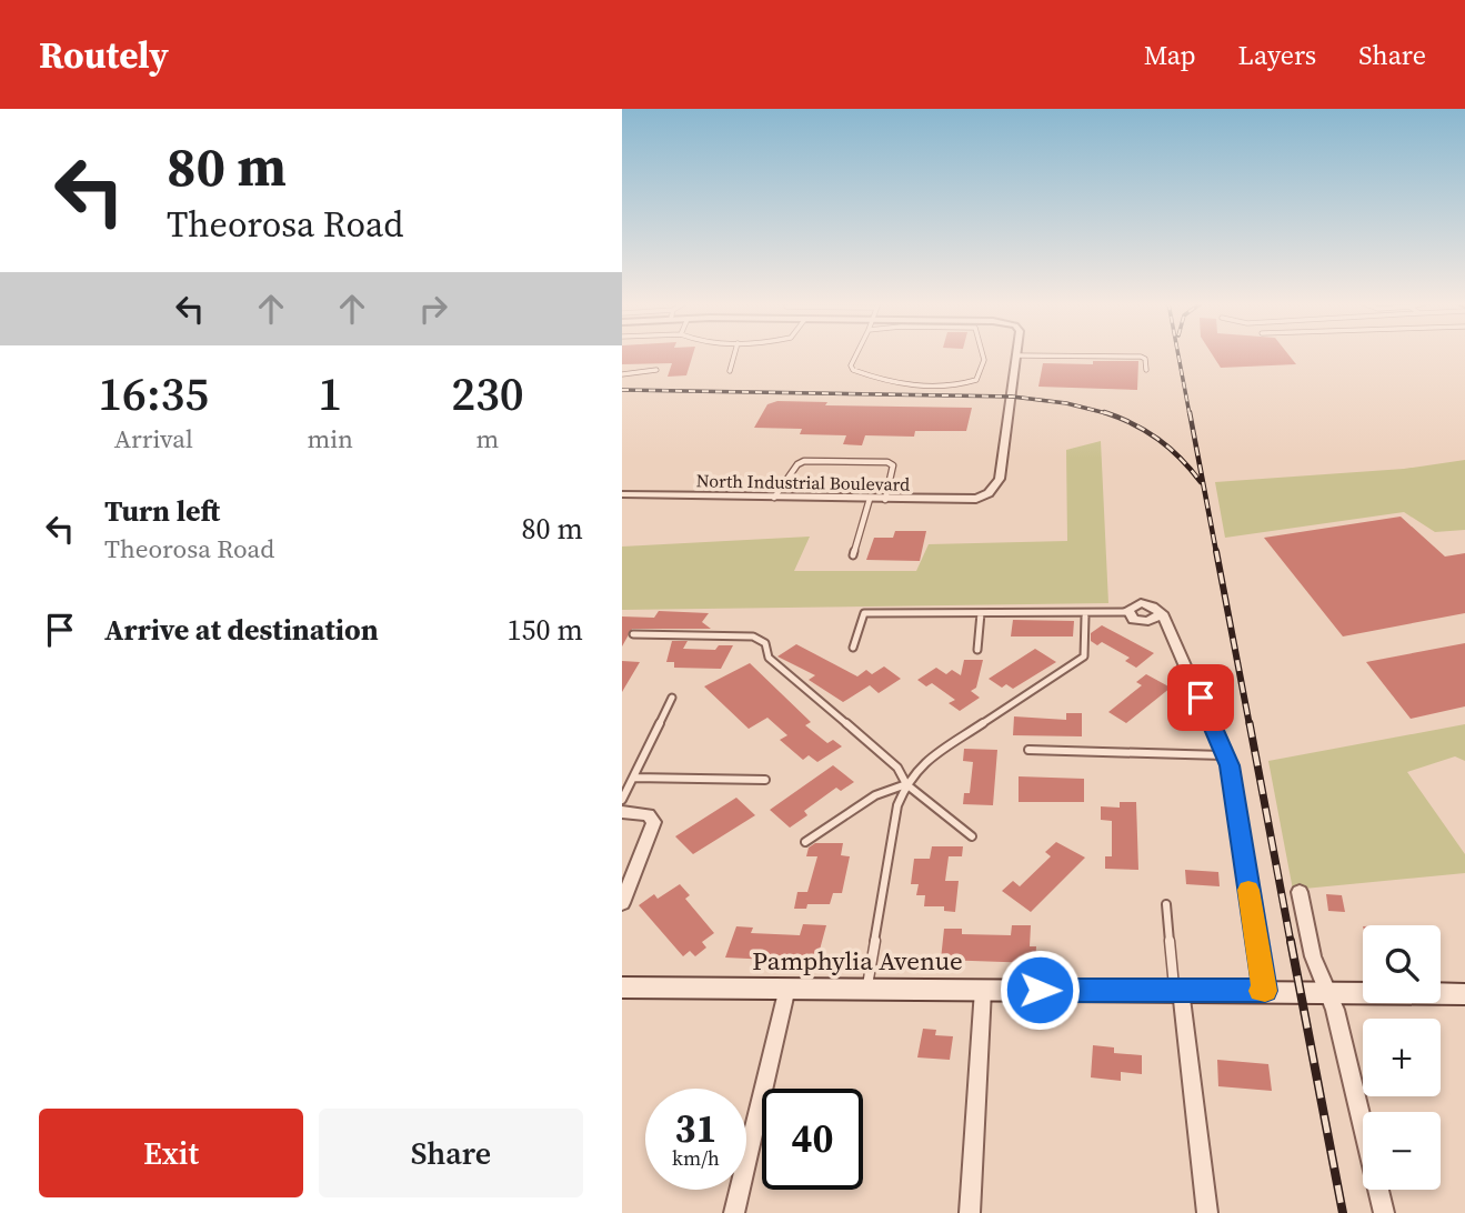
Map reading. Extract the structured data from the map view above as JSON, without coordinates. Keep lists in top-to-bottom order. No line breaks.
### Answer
{"streets":{"street":["North Industrial Boulevard","Pamphylia Avenue"]},"page":{"header":"Routely","nav":["Map","Layers","Share"],"turn":["80 m","Theorosa Road"],"eta":["16:35","Arrival","1","min","230","m"],"list":[{"name":"Turn left","note":"Theorosa Road","value":"80 m"},{"name":"Arrive at destination","value":"150 m"}],"map_buttons":["+","−"],"speed":"31 km/h","limit":"40","buttons":["Exit","Share"]}}
